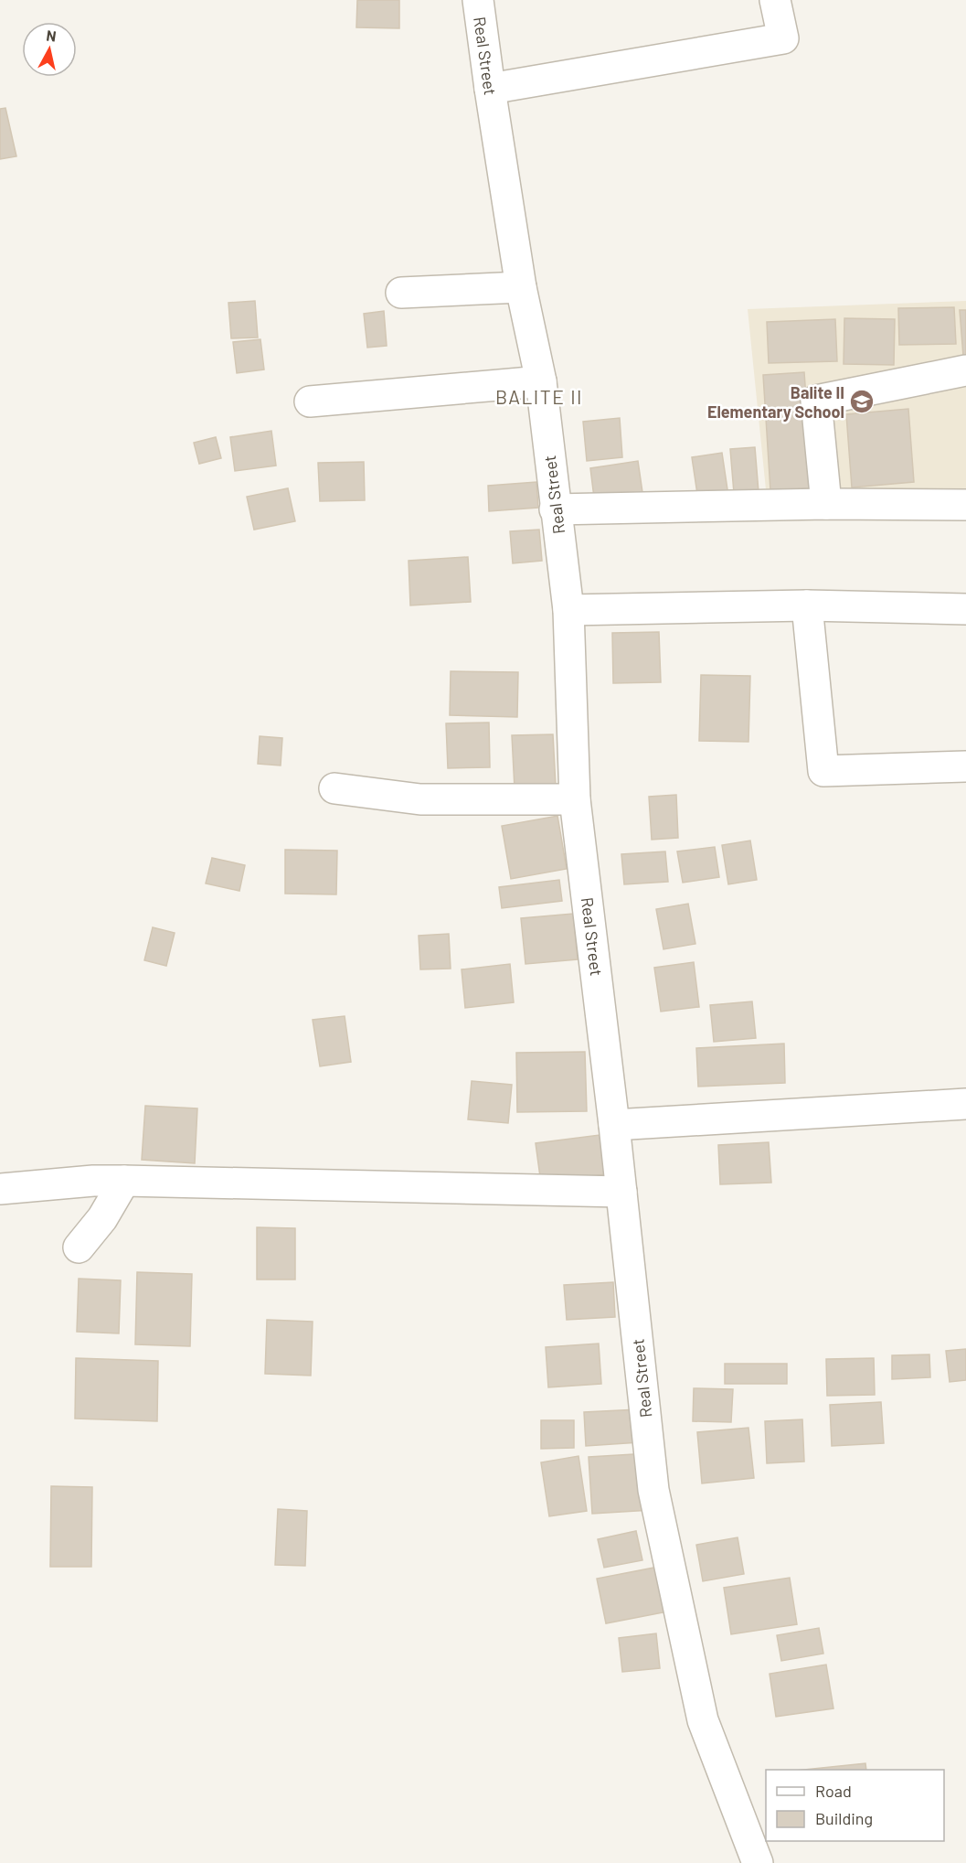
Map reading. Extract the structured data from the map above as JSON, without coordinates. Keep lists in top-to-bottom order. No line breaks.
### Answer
{"streets":{"street":["Real Street"]},"districts":["BALITE II"],"places":{"school or university":["Balite II Elementary School"]},"legend":["Road","Building"],"north":"top"}
